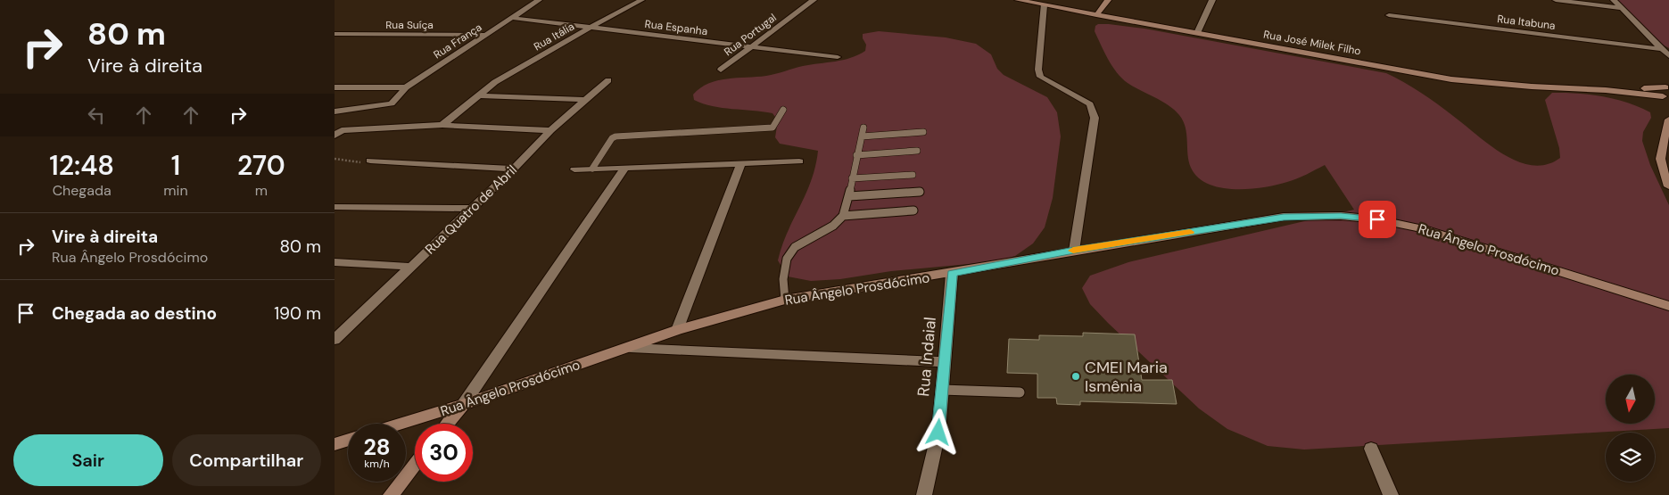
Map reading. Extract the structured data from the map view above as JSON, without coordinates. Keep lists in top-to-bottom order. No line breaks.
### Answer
{"streets":{"street":["Rua Itabuna","Rua Suíça","Rua Espanha","Rua Portugal","Rua Itália","Rua França","Rua José Milek Filho","Rua Quatro de Abril","Rua Ângelo Prosdócimo","Rua Indaial"]},"crossings":[["Rua Suíça","Rua França"],["Rua Espanha","Rua Portugal"],["Rua Espanha","Rua Itália"],["Rua Espanha","Rua França"],["Rua Ângelo Prosdócimo","Rua Indaial"]],"places":["CMEI Maria Ismênia"],"north":"bottom","page":{"turn":["80 m","Vire à direita"],"eta":["12:48","Chegada","1","min","270","m"],"list":[{"name":"Vire à direita","note":"Rua Ângelo Prosdócimo","value":"80 m"},{"name":"Chegada ao destino","value":"190 m"}],"speed":"28 km/h","limit":"30","buttons":["Sair","Compartilhar"]}}
